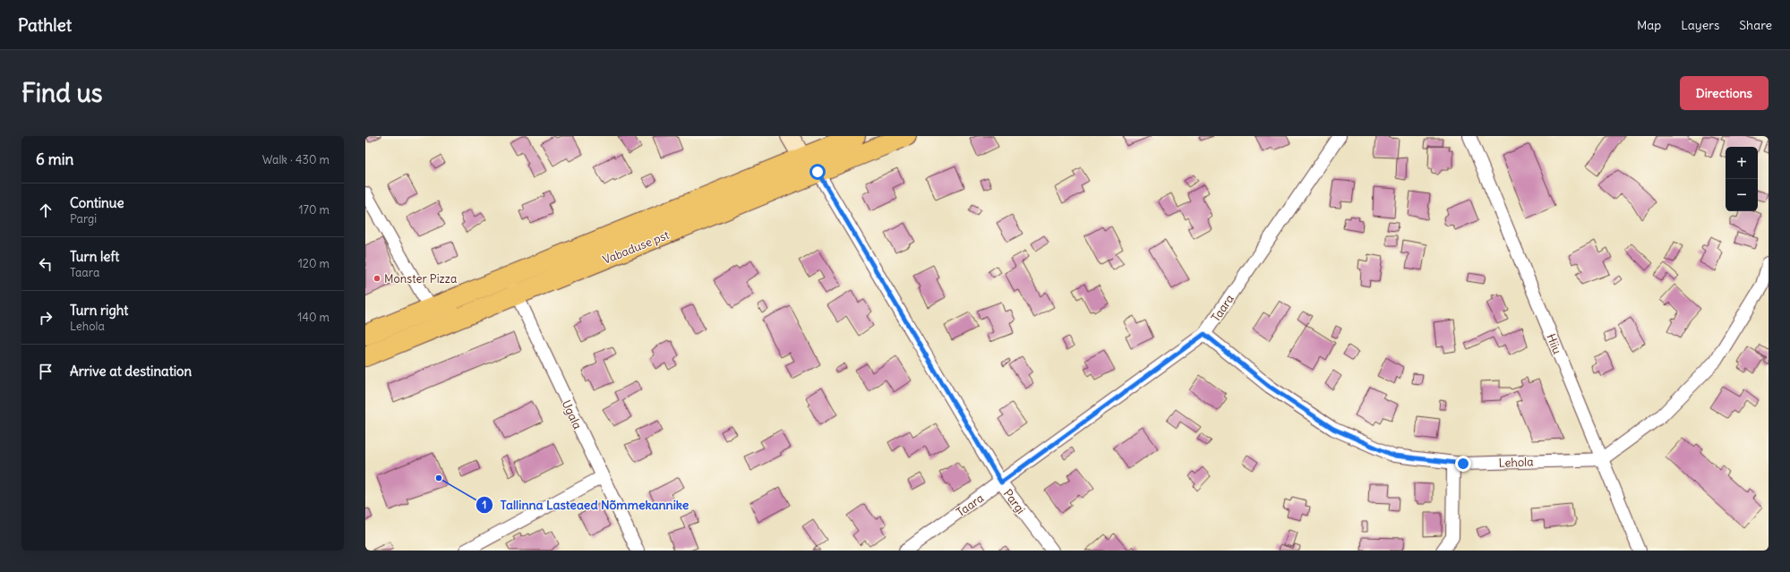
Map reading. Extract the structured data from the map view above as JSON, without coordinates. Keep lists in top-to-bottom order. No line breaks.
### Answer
{"streets":{"highway":["Vabaduse pst"],"street":["Taara","Hiiu","Ugala","Lehola","Pargi"]},"crossings":[["Vabaduse pst","Ugala"],["Vabaduse pst","Pargi"],["Taara","Lehola"],["Taara","Pargi"],["Hiiu","Lehola"]],"places":["Monster Pizza","Tallinna Lasteaed Nõmmekannike"],"page":{"header":"Pathlet","nav":["Map","Layers","Share"],"buttons":"Directions","title":"Find us","heading":["6 min","Walk · 430 m"],"map_buttons":["+","−"],"list":[["Continue","Pargi","170 m"],["Turn left","Taara","120 m"],["Turn right","Lehola","140 m"],"Arrive at destination"]}}
